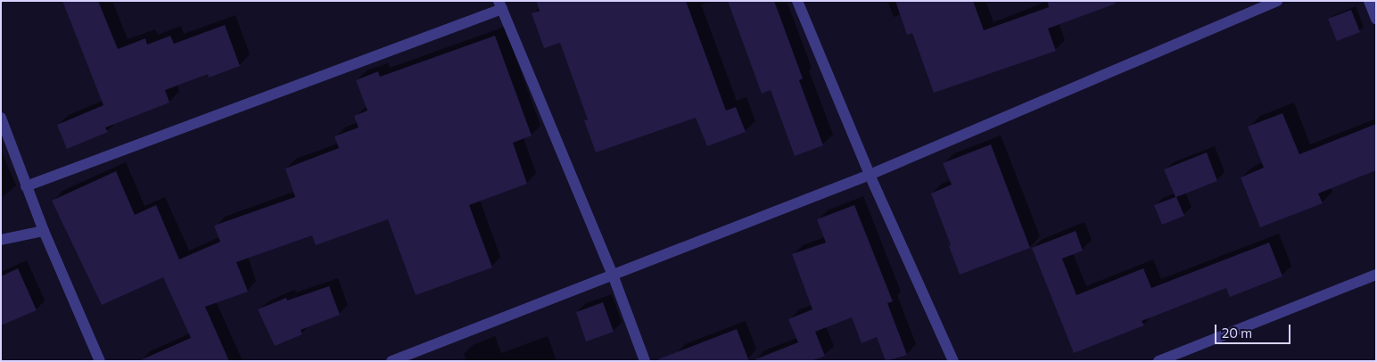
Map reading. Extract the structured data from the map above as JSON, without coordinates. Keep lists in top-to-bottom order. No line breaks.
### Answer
{"scale_bar":"20 m"}
